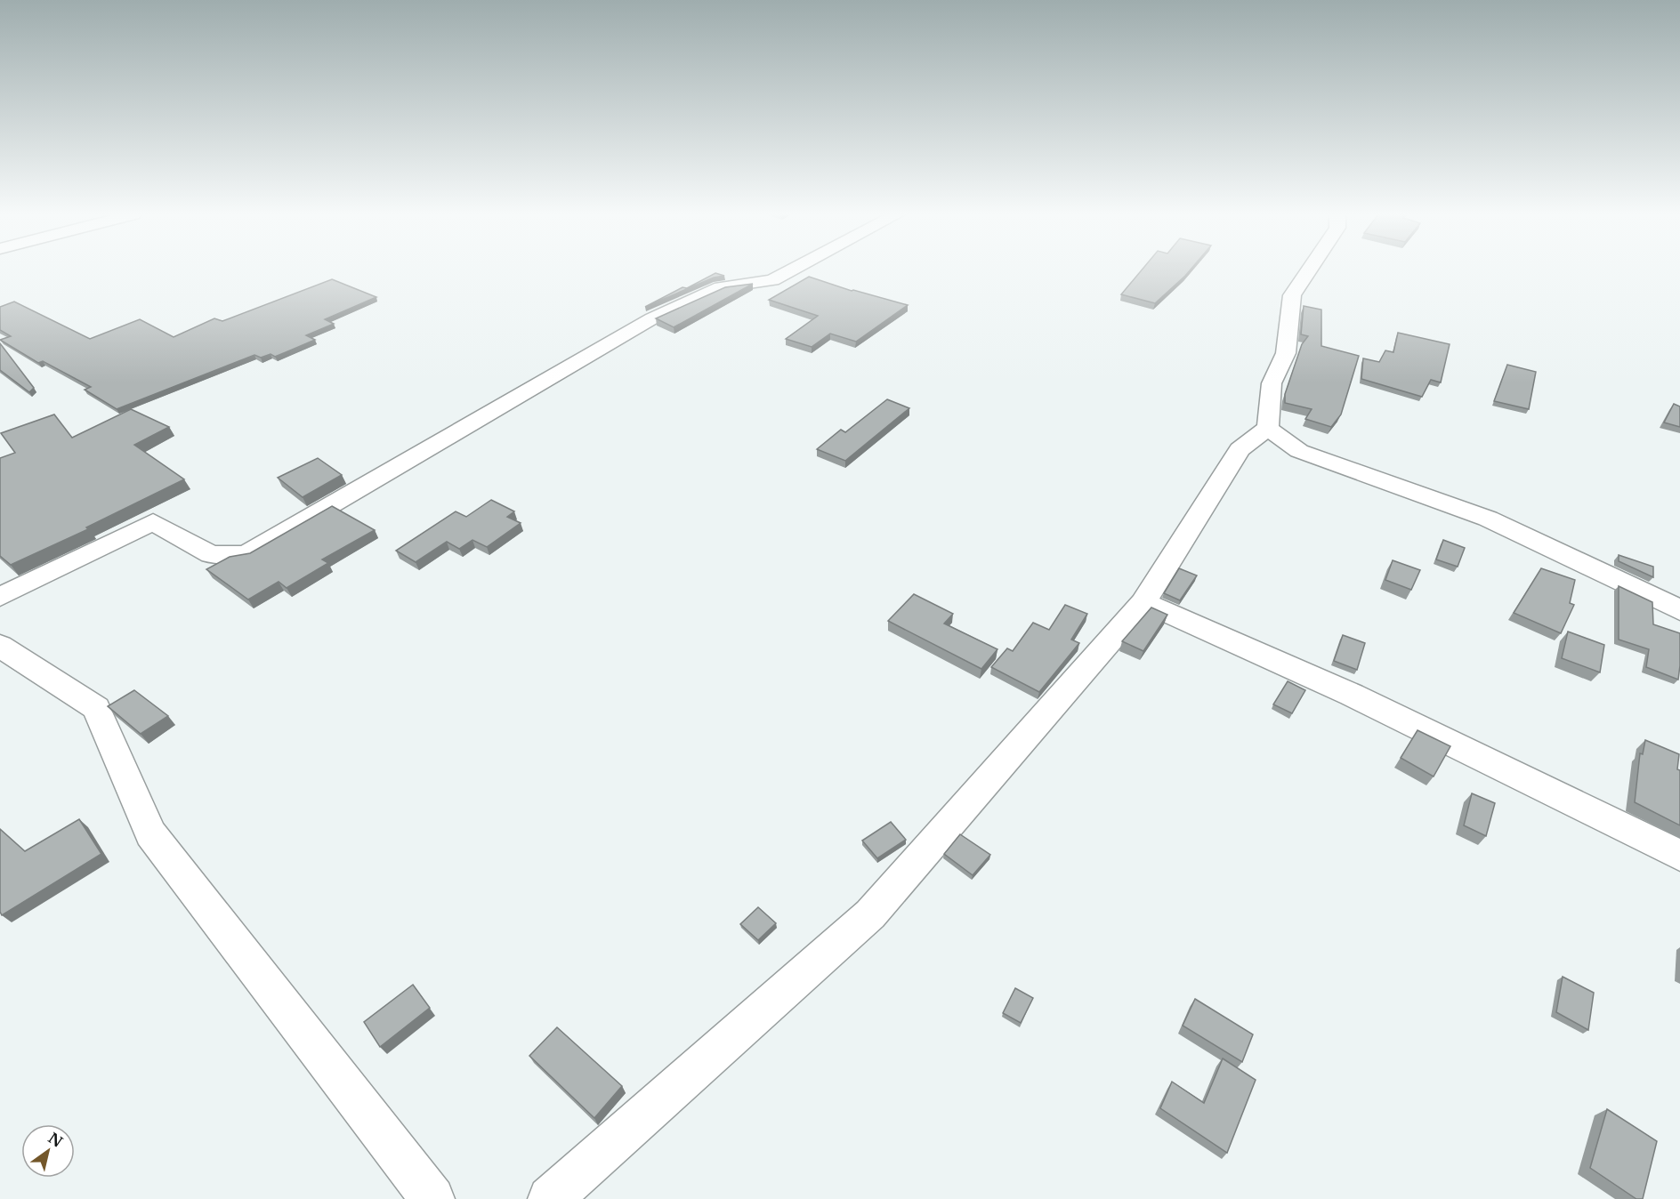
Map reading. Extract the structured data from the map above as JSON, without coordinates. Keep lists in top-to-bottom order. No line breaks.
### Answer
{"north":"top right"}
